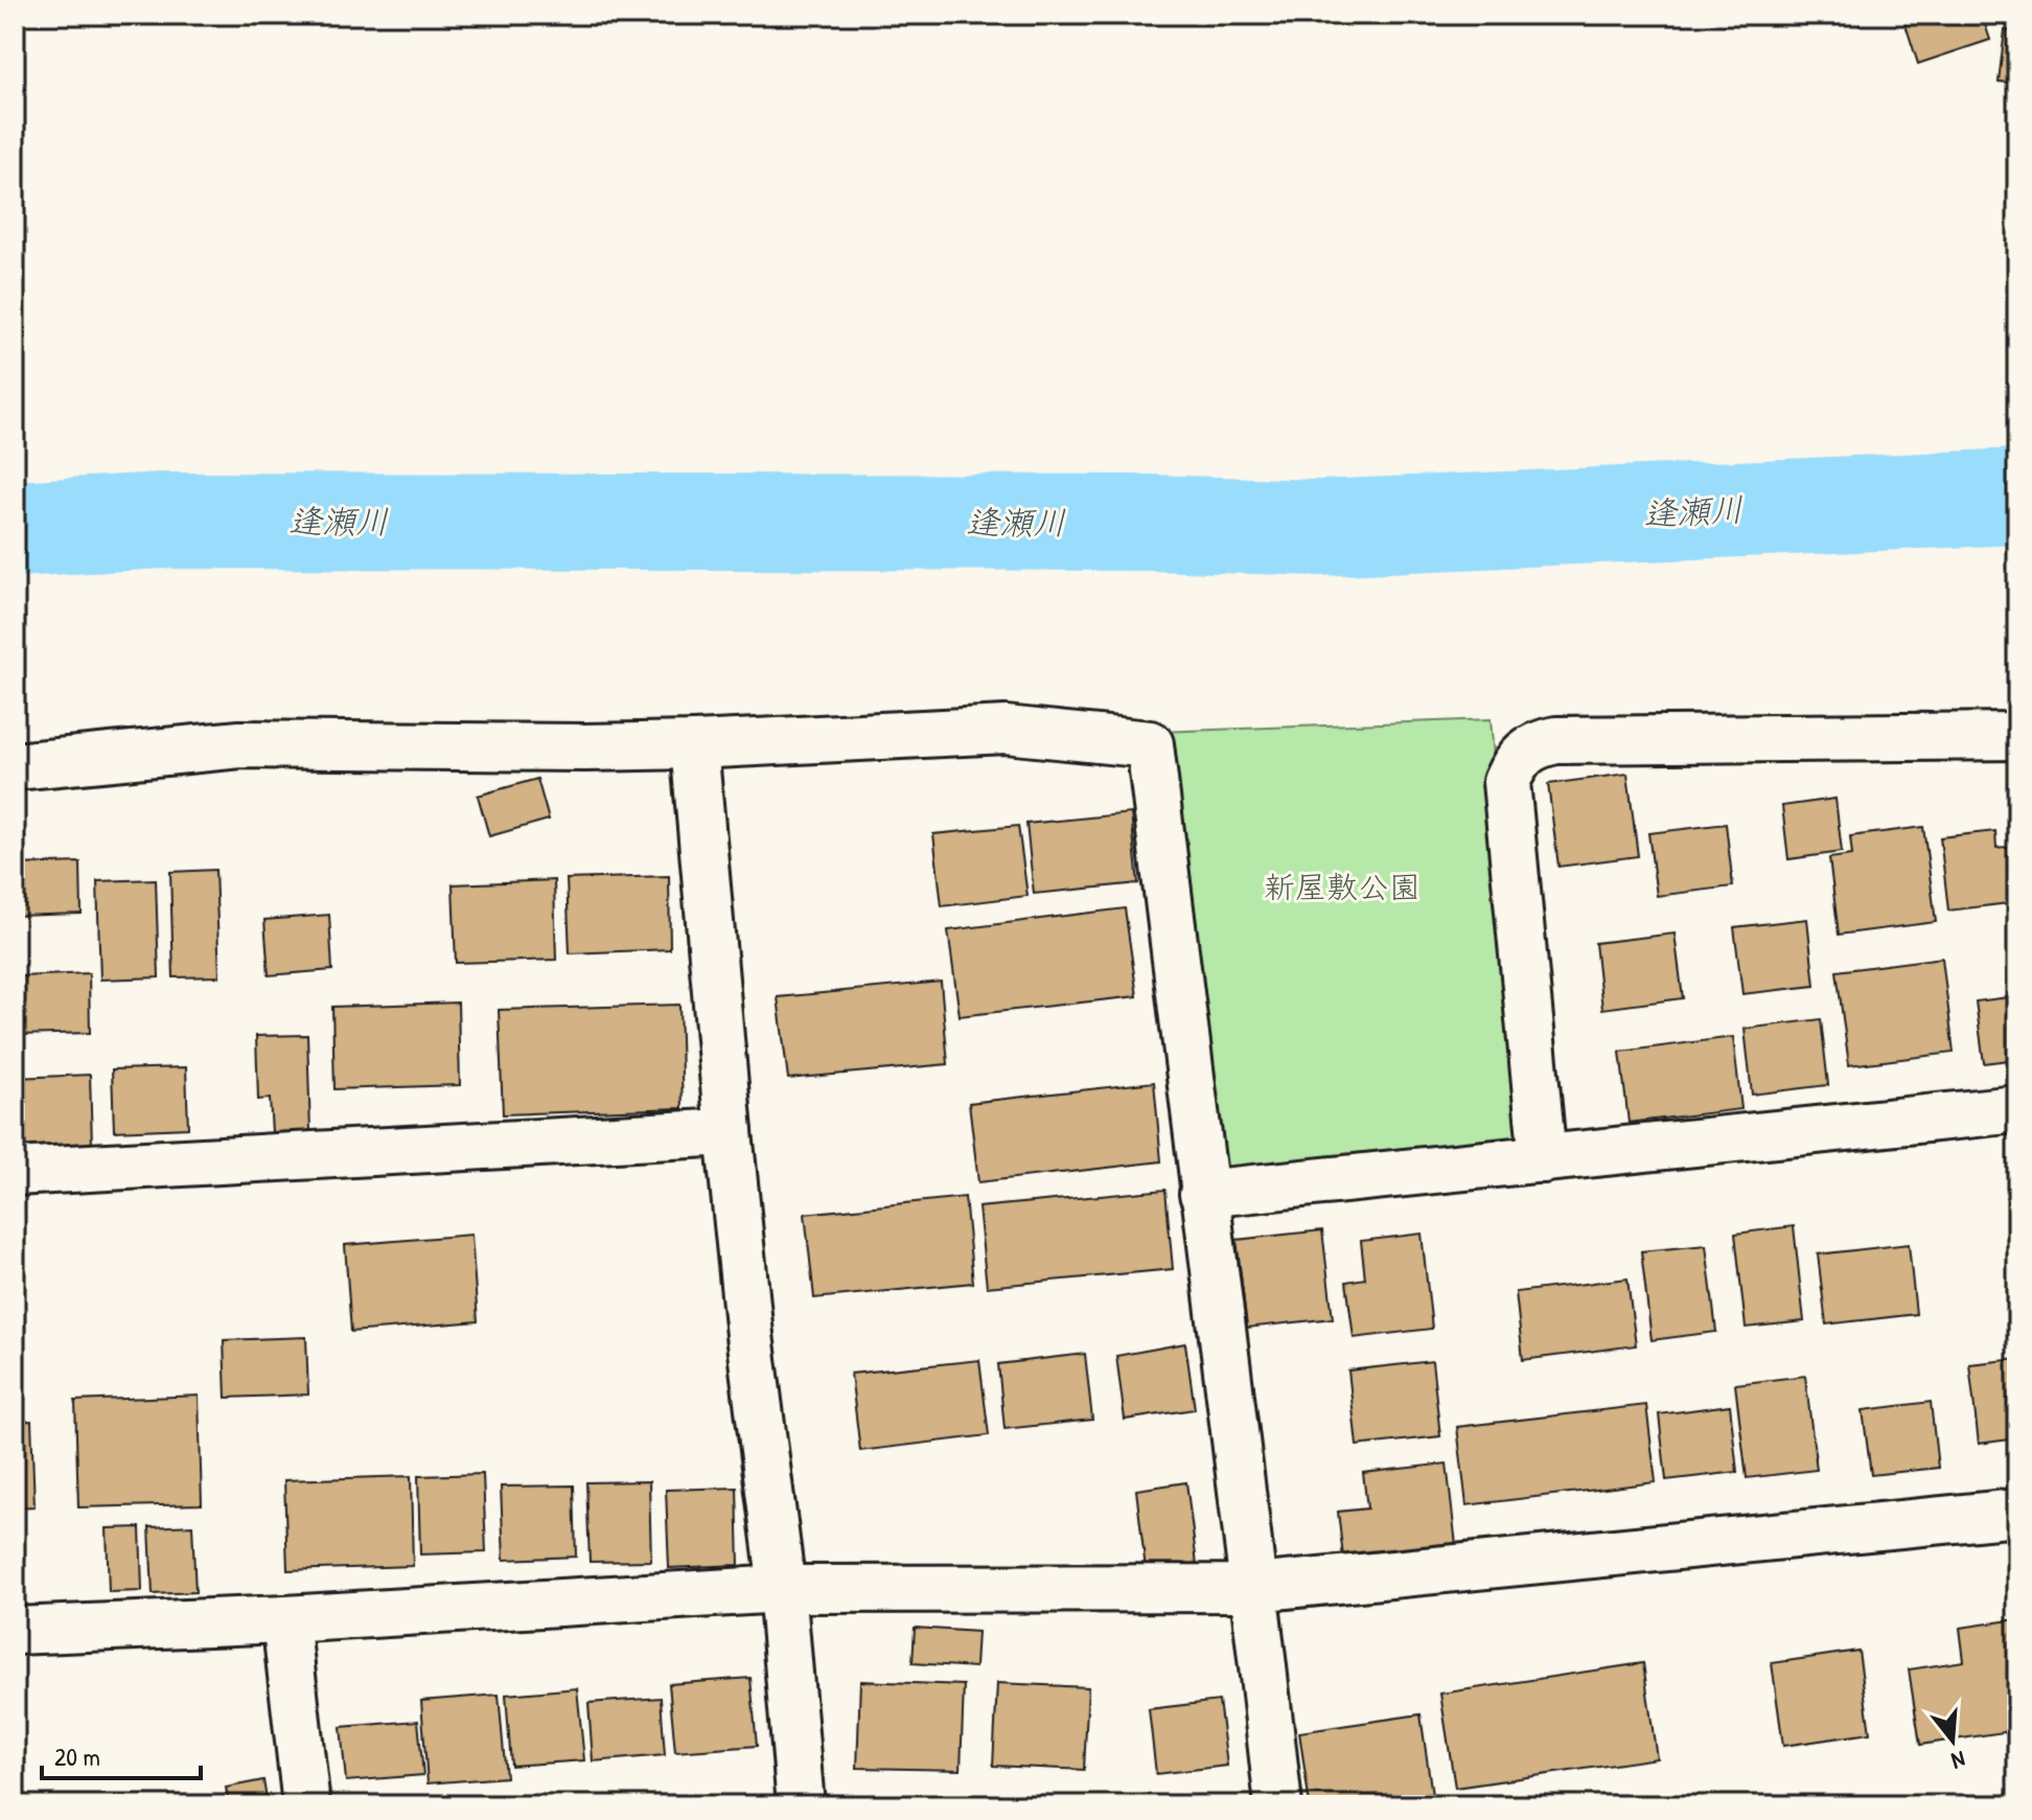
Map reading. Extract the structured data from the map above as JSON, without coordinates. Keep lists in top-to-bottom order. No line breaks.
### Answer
{"water":["逢瀬川"],"parks":["新屋敷公園"],"scale_bar":"20 m","north":"bottom"}
